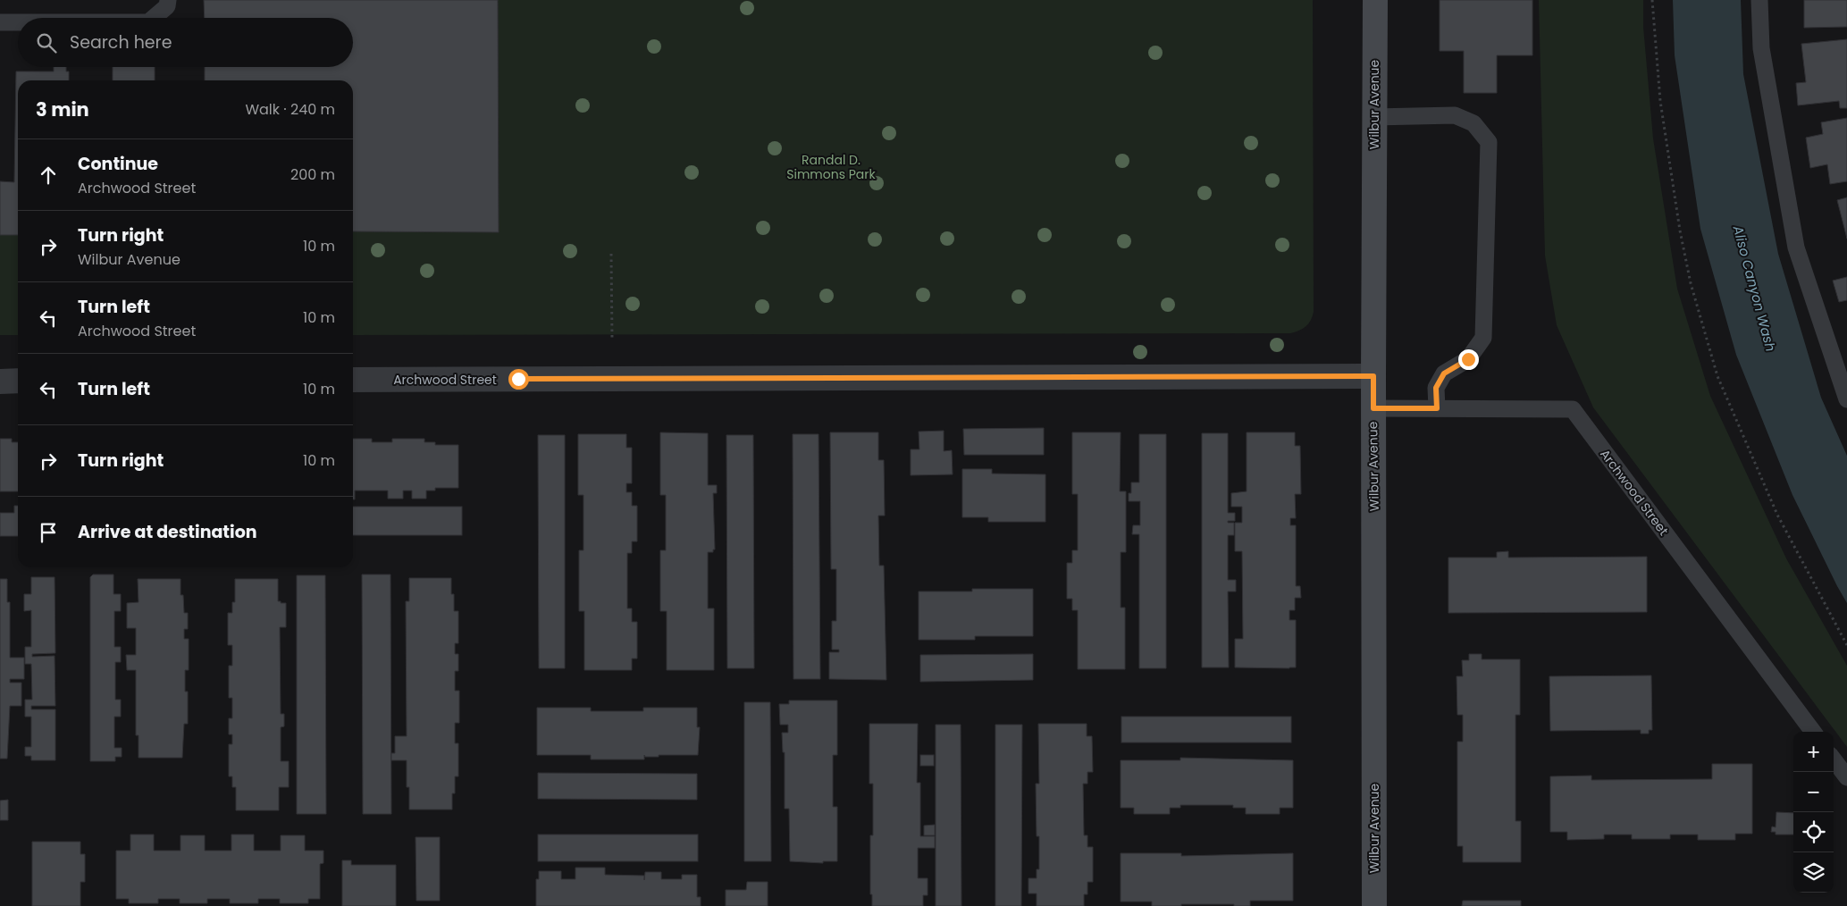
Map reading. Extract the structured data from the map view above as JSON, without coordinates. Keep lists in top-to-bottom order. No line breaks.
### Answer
{"streets":{"main road":["Wilbur Avenue"],"street":["Archwood Street"]},"crossings":[["Wilbur Avenue","Archwood Street"]],"water":["Aliso Canyon Wash"],"parks":["Randal D. Simmons Park"],"page":{"search":"Search here","heading":["3 min","Walk · 240 m"],"list":[["Continue","Archwood Street","200 m"],["Turn right","Wilbur Avenue","10 m"],["Turn left","Archwood Street","10 m"],["Turn left","10 m"],["Turn right","10 m"],"Arrive at destination"],"map_buttons":["+","−"]}}
